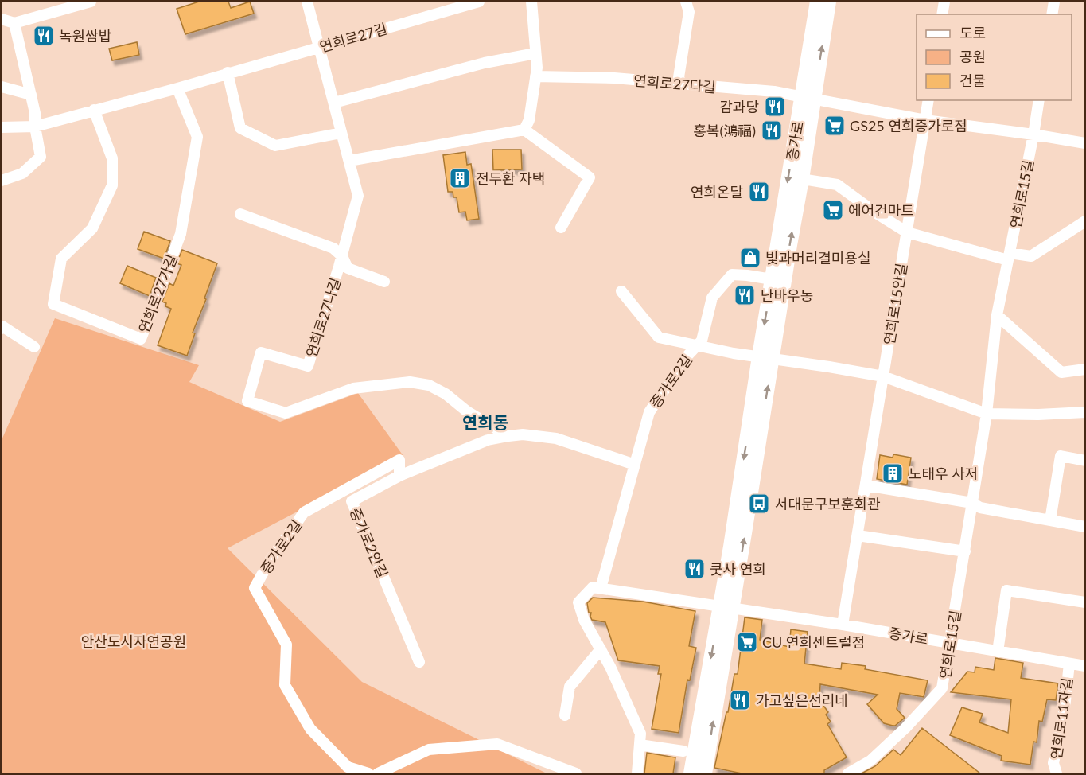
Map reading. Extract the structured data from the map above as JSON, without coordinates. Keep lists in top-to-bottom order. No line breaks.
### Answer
{"streets":{"main road":["증가로"],"street":["연희로27길","연희로27다길","연희로15길","연희로27가길","연희로15안길","연희로27나길","증가로2길","증가로2안길","연희로11자길"]},"crossings":[["연희로27길","연희로27가길"],["연희로27길","연희로27나길"],["연희로27다길","증가로"],["증가로","연희로15길"],["증가로","연희로15안길"],["증가로","증가로2길"],["증가로","연희로11자길"],["연희로27나길","증가로2안길"],["증가로2길","증가로2안길"]],"districts":["연희동"],"parks":["안산도시자연공원"],"places":{"restaurant":["녹원쌈밥","감과당","홍복(鴻福)","연희온달","난바우동","쿳사 연희","가고싶은선리네"],"supermarket":["GS25 연희증가로점","에어컨마트","CU 연희센트럴점"],"building":["전두환 자택","노태우 사저"],"shop":["빛과머리결미용실"],"bus stop":["서대문구보훈회관"]},"legend":["도로","공원","건물"]}
